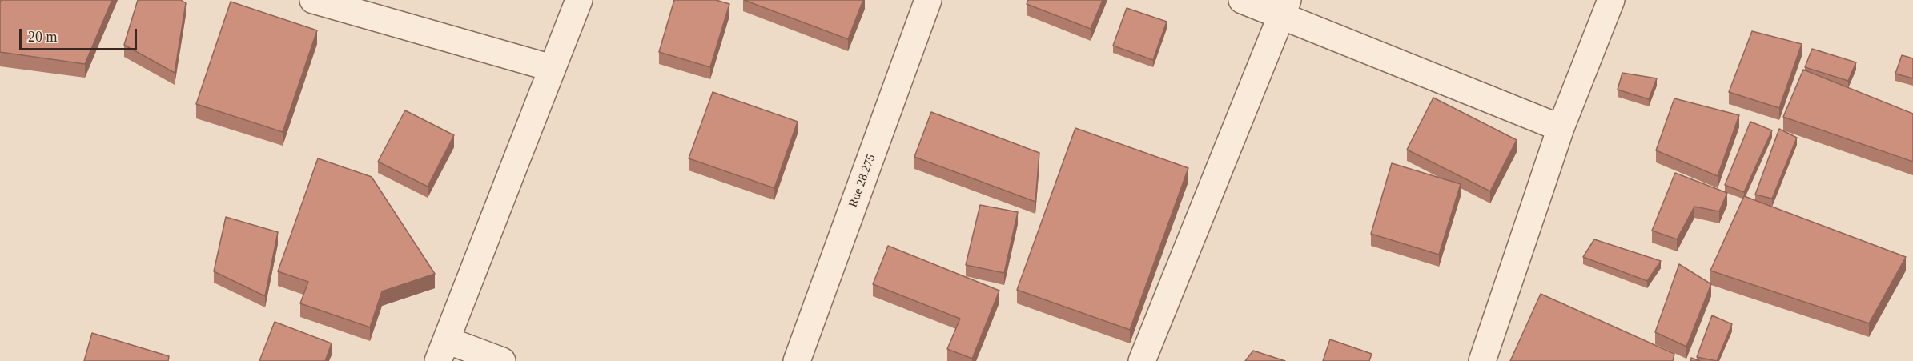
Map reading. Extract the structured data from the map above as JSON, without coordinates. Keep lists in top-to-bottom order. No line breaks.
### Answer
{"streets":{"street":["Rue 28.275"]},"scale_bar":"20 m"}
